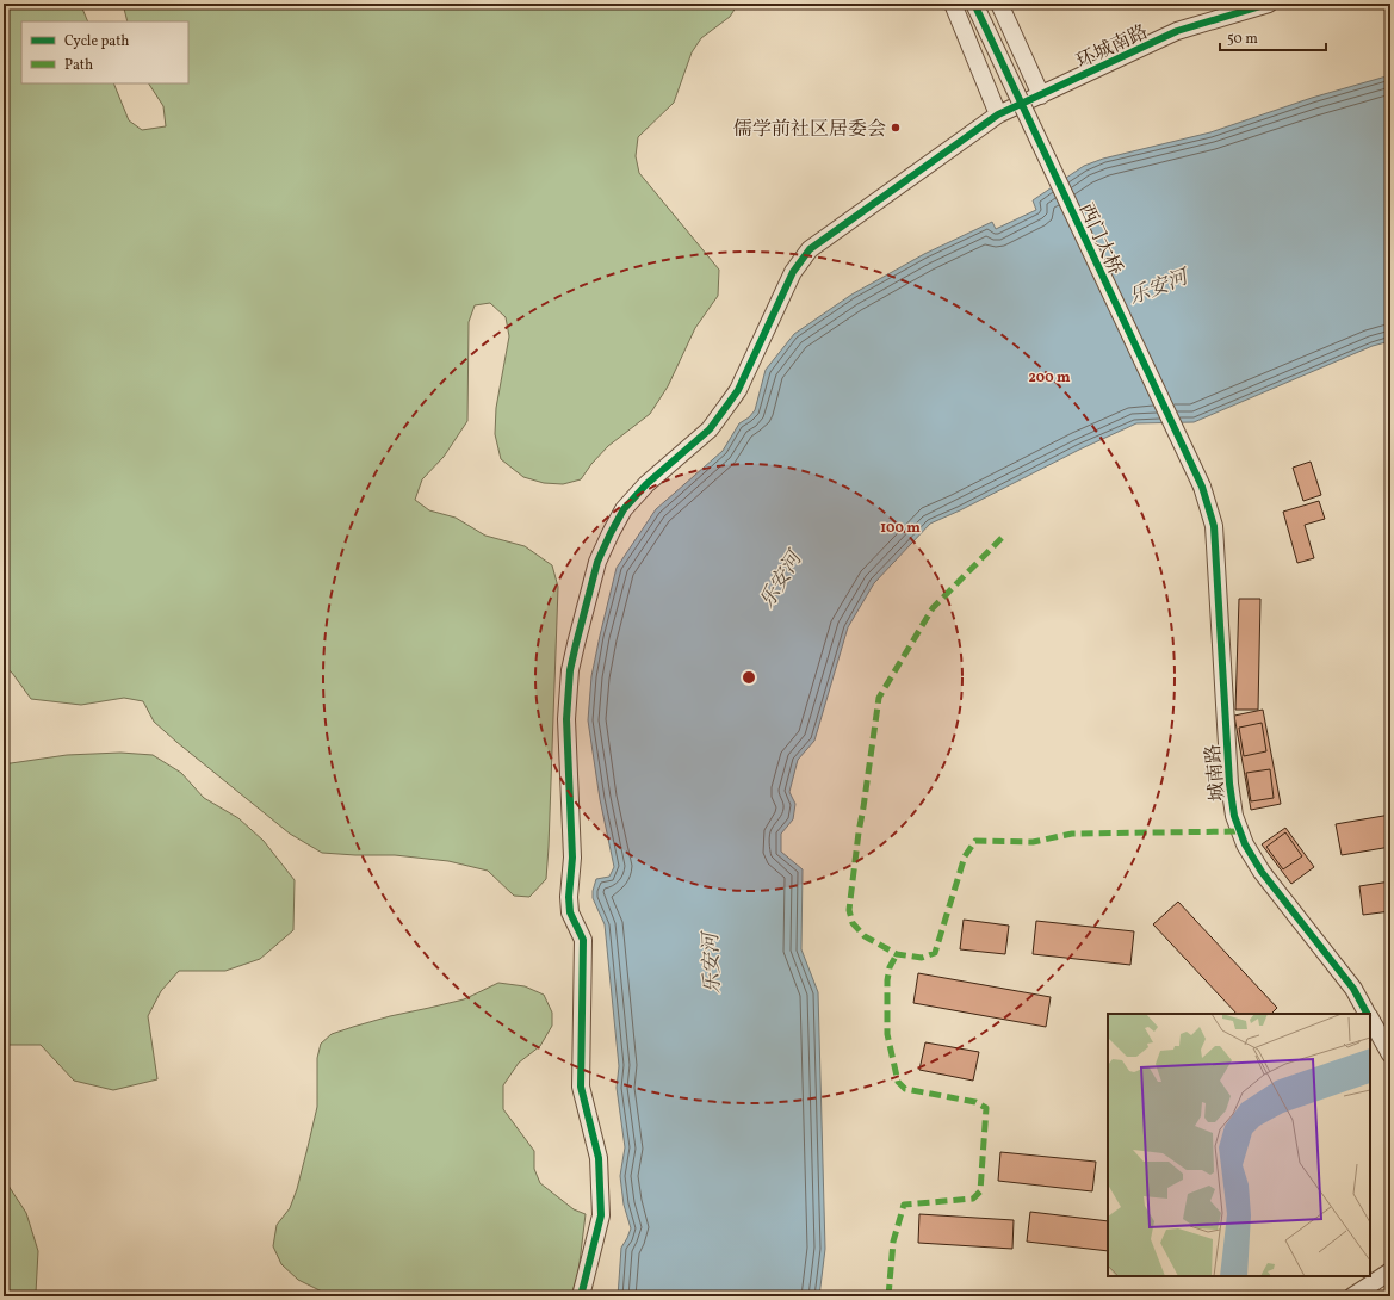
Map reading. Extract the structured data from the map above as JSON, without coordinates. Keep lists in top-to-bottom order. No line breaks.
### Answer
{"streets":{"street":["环城南路","西门大桥","城南路"]},"crossings":[["西门大桥","城南路"]],"water":["乐安河"],"places":["儒学前社区居委会"],"legend":["Cycle path","Path"],"scale_bar":"50 m","rings":["200 m","100 m"]}
